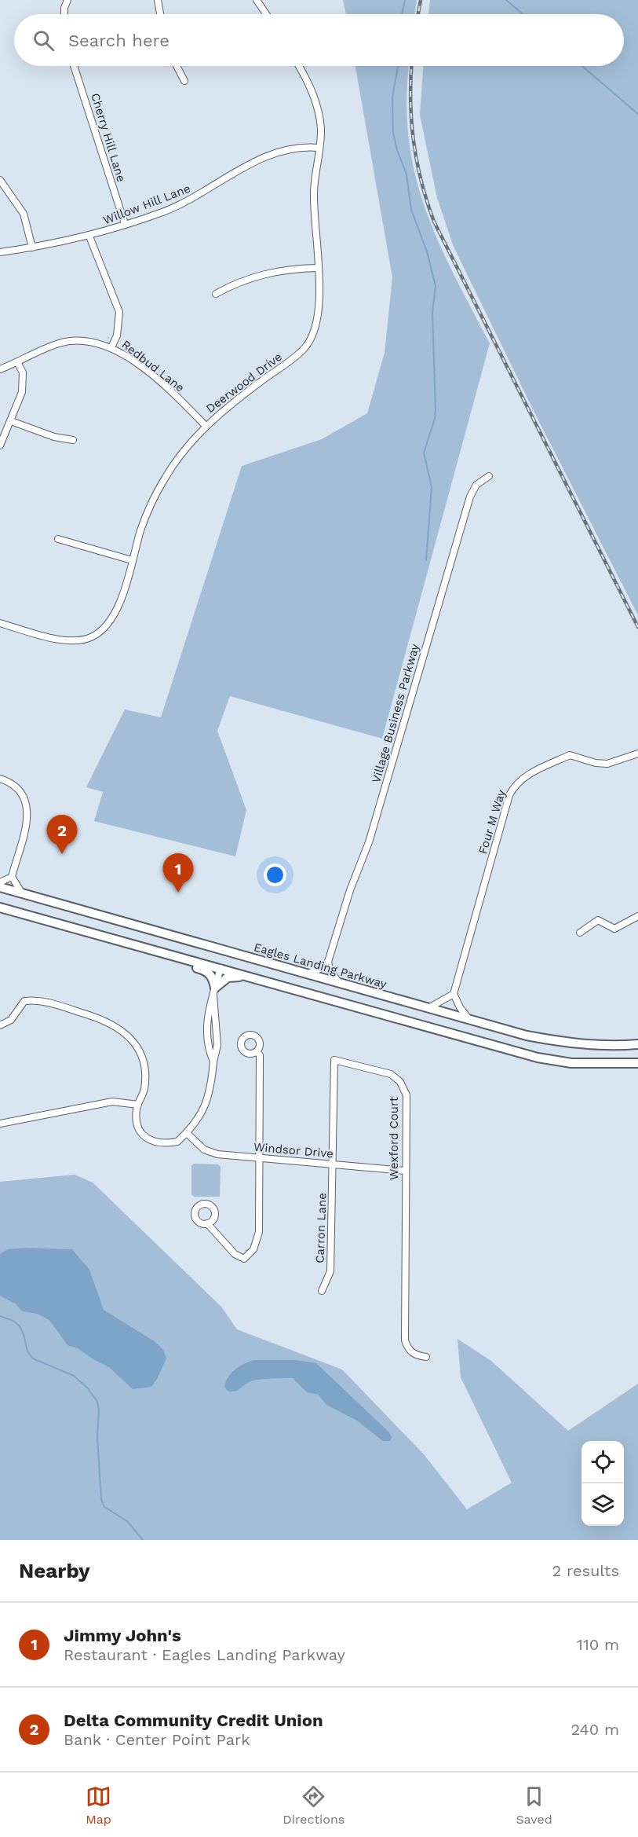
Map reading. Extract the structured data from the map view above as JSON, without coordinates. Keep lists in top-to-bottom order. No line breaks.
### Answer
{"streets":{"main road":["Eagles Landing Parkway"],"street":["Cherry Hill Lane","Willow Hill Lane","Redbud Lane","Deerwood Drive","Village Business Parkway","Four M Way","Wexford Court","Windsor Drive","Carron Lane"]},"crossings":[["Cherry Hill Lane","Willow Hill Lane"],["Willow Hill Lane","Deerwood Drive"],["Redbud Lane","Deerwood Drive"],["Wexford Court","Windsor Drive"],["Wexford Court","Carron Lane"],["Windsor Drive","Carron Lane"]],"page":{"search":"Search here","pins":["2","1"],"heading":["Nearby","2 results"],"list":[{"mark":"1","name":"Jimmy John's","note":"Restaurant · Eagles Landing Parkway","value":"110 m"},{"mark":"2","name":"Delta Community Credit Union","note":"Bank · Center Point Park","value":"240 m"}],"nav":["Map","Directions","Saved"]}}
